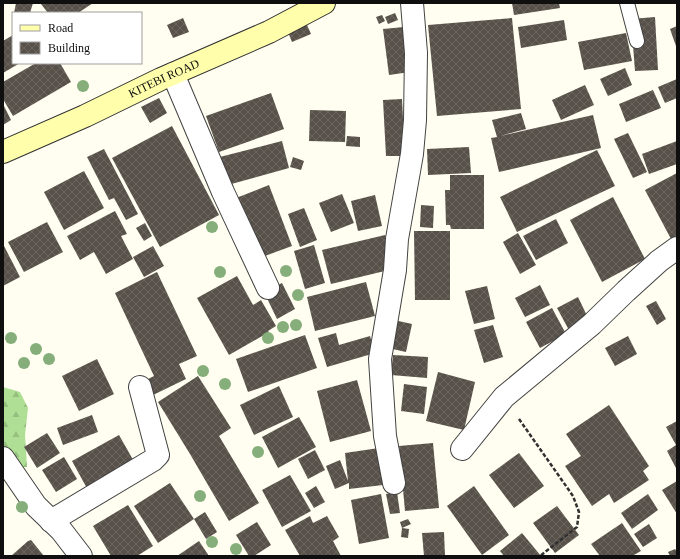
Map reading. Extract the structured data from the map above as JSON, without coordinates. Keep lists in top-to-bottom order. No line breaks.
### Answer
{"streets":{"main road":["KITEBI ROAD"]},"legend":["Road","Building"]}
